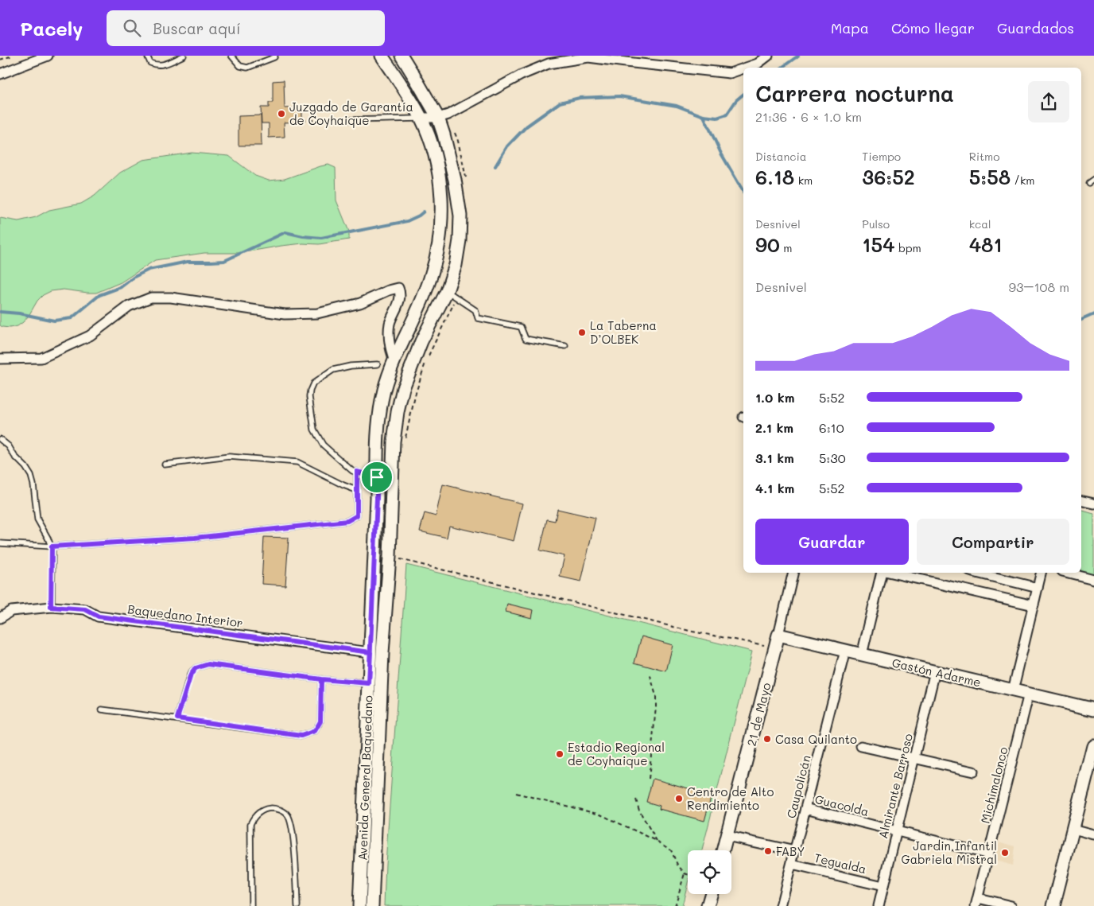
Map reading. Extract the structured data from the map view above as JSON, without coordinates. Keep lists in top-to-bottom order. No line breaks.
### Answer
{"streets":{"main road":["Gastón Adarme","21 de Mayo","Avenida General Baquedano"],"street":["Baquedano Interior","Michimalonco","Almirante Barroso","Caupolicán","Guacolda","Tegualda"]},"crossings":[["Baquedano Interior","Avenida General Baquedano"],["Gastón Adarme","21 de Mayo"],["Gastón Adarme","Michimalonco"],["Gastón Adarme","Almirante Barroso"],["Gastón Adarme","Caupolicán"],["Michimalonco","Guacolda"],["Almirante Barroso","Guacolda"],["Almirante Barroso","Tegualda"],["Caupolicán","Guacolda"],["Caupolicán","Tegualda"]],"places":["Juzgado de Garantía de Coyhaique","La Taberna D’OLBEK","Casa Quilanto","Estadio Regional de Coyhaique","Centro de Alto Rendimiento","FABY","Jardin Infantil Gabriela Mistral"],"page":{"header":"Pacely","search":"Buscar aquí","nav":["Mapa","Cómo llegar","Guardados"],"heading":["Carrera nocturna","21:36 · 6 × 1.0 km"],"stats":[["Distancia","6.18 km"],["Tiempo","36:52"],["Ritmo","5:58 /km"],["Desnivel","90 m"],["Pulso","154 bpm"],["kcal","481"]],"chart":["Desnivel","93–108 m"],"list":[{"name":"1.0 km","note":"5:52"},{"name":"2.1 km","note":"6:10"},{"name":"3.1 km","note":"5:30"},{"name":"4.1 km","note":"5:52"}],"buttons":["Guardar","Compartir"]}}
